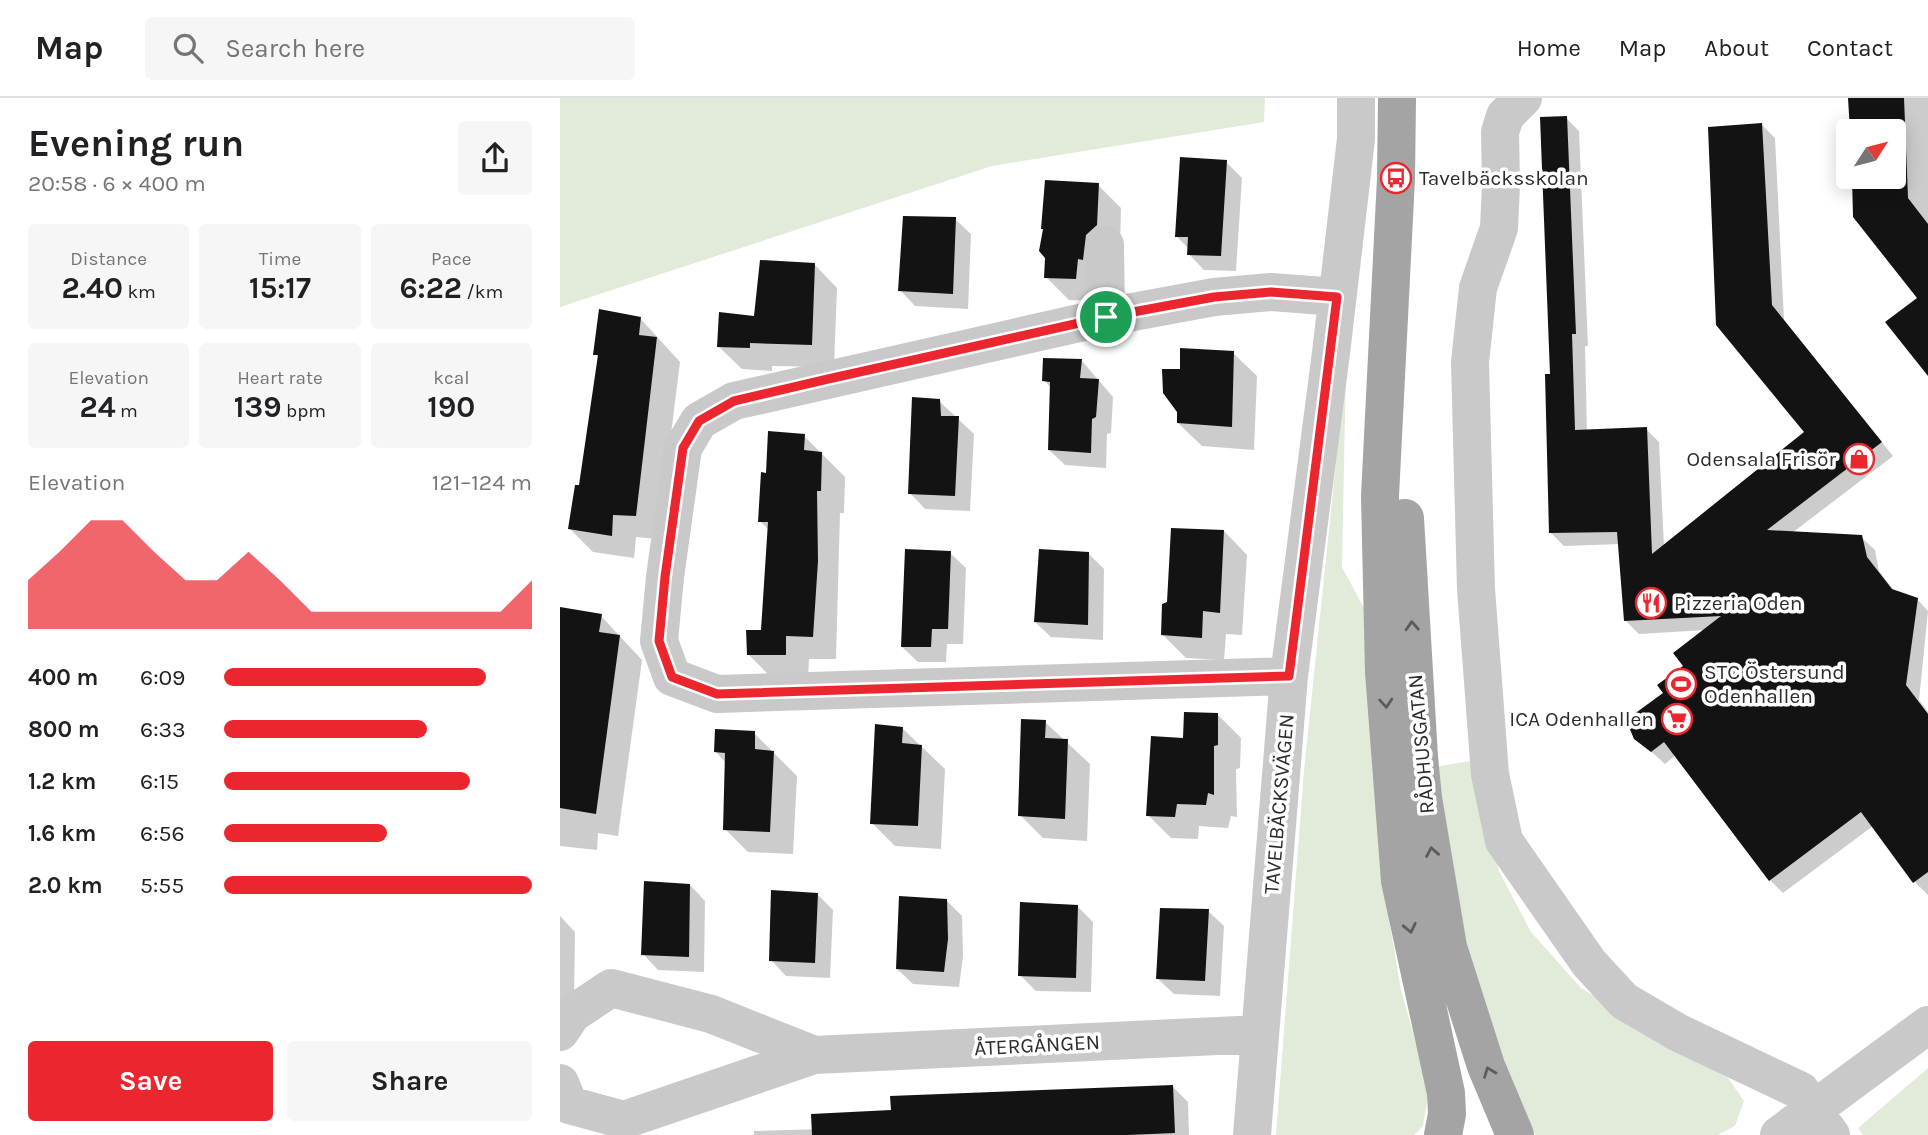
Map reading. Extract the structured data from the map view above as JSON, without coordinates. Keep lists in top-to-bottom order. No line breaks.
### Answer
{"streets":{"main road":["RÅDHUSGATAN"],"street":["TAVELBÄCKSVÄGEN","ÅTERGÅNGEN"]},"crossings":[["TAVELBÄCKSVÄGEN","ÅTERGÅNGEN"]],"places":{"bus stop":["Tavelbäcksskolan"],"shop":["Odensala Frisör"],"restaurant":["Pizzeria Oden"],"sports":["STC Östersund Odenhallen"],"supermarket":["ICA Odenhallen"]},"north":"top right","page":{"header":"Map","search":"Search here","nav":["Home","Map","About","Contact"],"heading":["Evening run","20:58 · 6 × 400 m"],"stats":[["Distance","2.40 km"],["Time","15:17"],["Pace","6:22 /km"],["Elevation","24 m"],["Heart rate","139 bpm"],["kcal","190"]],"chart":["Elevation","121–124 m"],"list":[{"name":"400 m","note":"6:09"},{"name":"800 m","note":"6:33"},{"name":"1.2 km","note":"6:15"},{"name":"1.6 km","note":"6:56"},{"name":"2.0 km","note":"5:55"}],"buttons":["Save","Share"]}}
